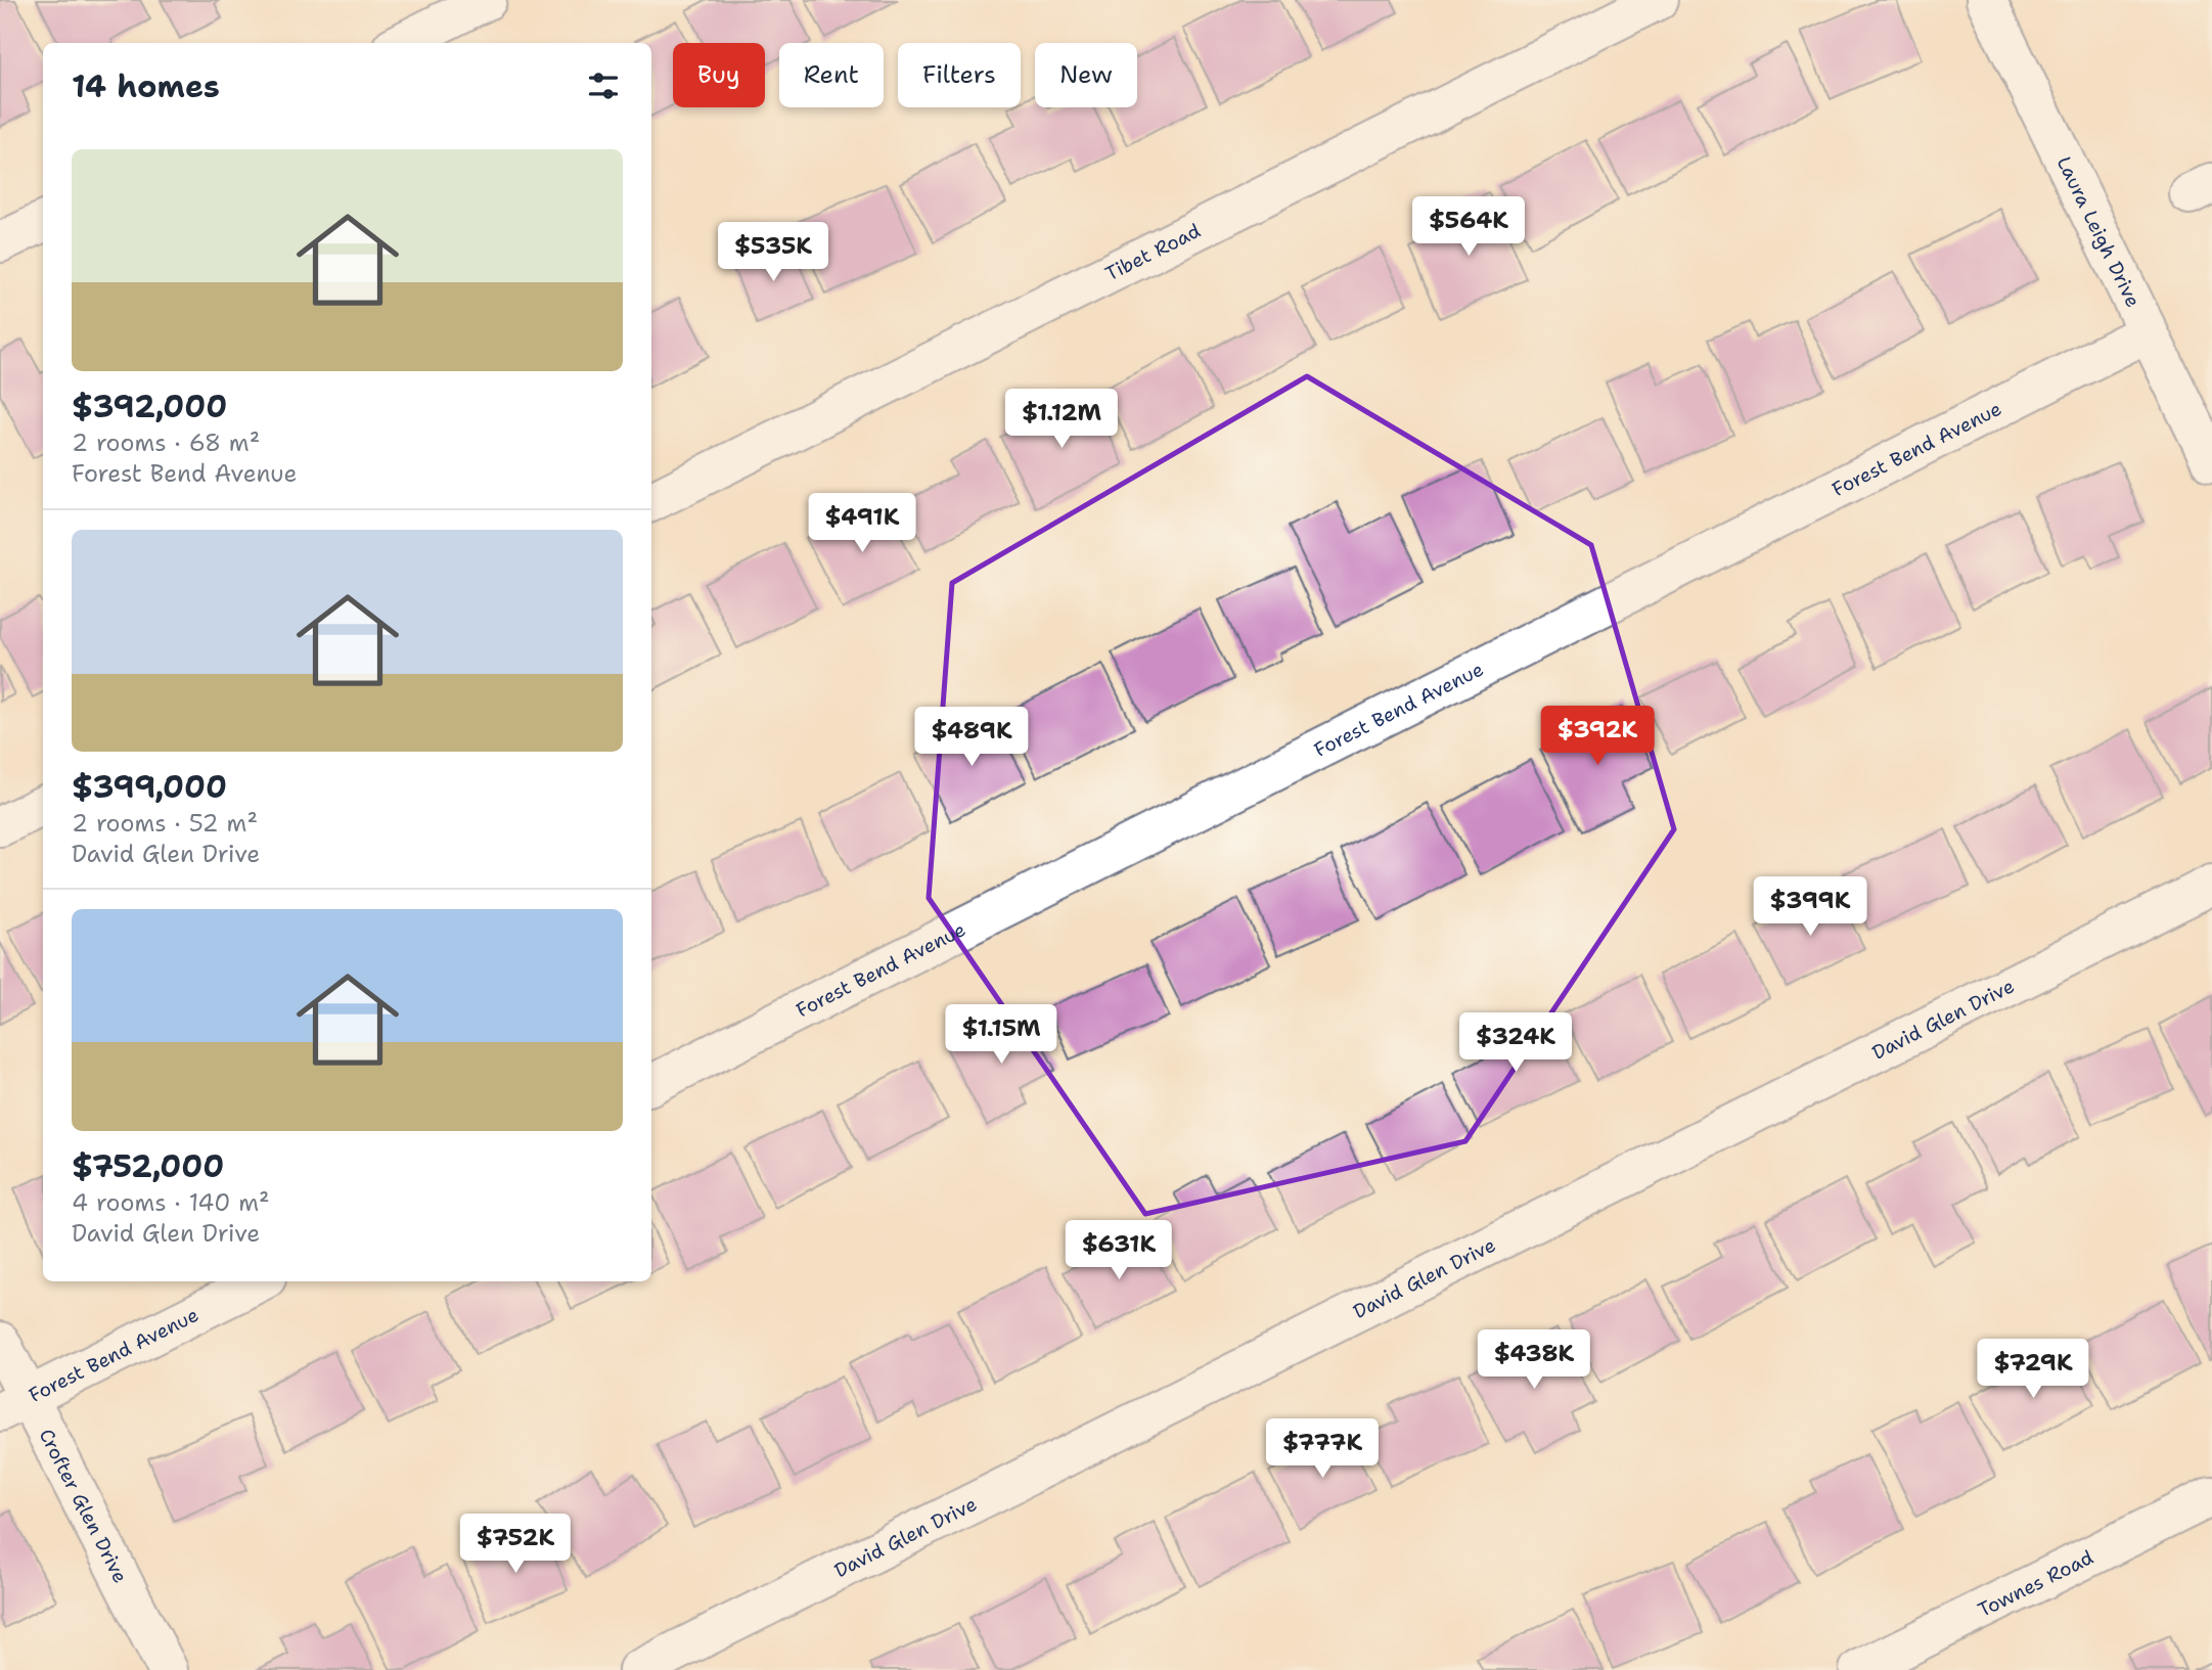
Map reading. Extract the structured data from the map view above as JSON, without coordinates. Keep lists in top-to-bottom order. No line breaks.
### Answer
{"streets":{"street":["Laura Leigh Drive","Tibet Road","Forest Bend Avenue","David Glen Drive","Crofter Glen Drive","Townes Road"]},"crossings":[["Laura Leigh Drive","Forest Bend Avenue"],["Forest Bend Avenue","Crofter Glen Drive"]],"page":{"chip":["Buy","Rent","Filters","New"],"heading":"14 homes","list":[{"name":"$392,000","note":"2 rooms · 68 m² · Forest Bend Avenue"},{"name":"$399,000","note":"2 rooms · 52 m² · David Glen Drive"},{"name":"$752,000","note":"4 rooms · 140 m² · David Glen Drive"}],"price":["$564K","$535K","$1.12M","$491K","$392K","$489K","$399K","$1.15M","$324K","$631K","$438K","$729K","$777K","$752K"]}}
